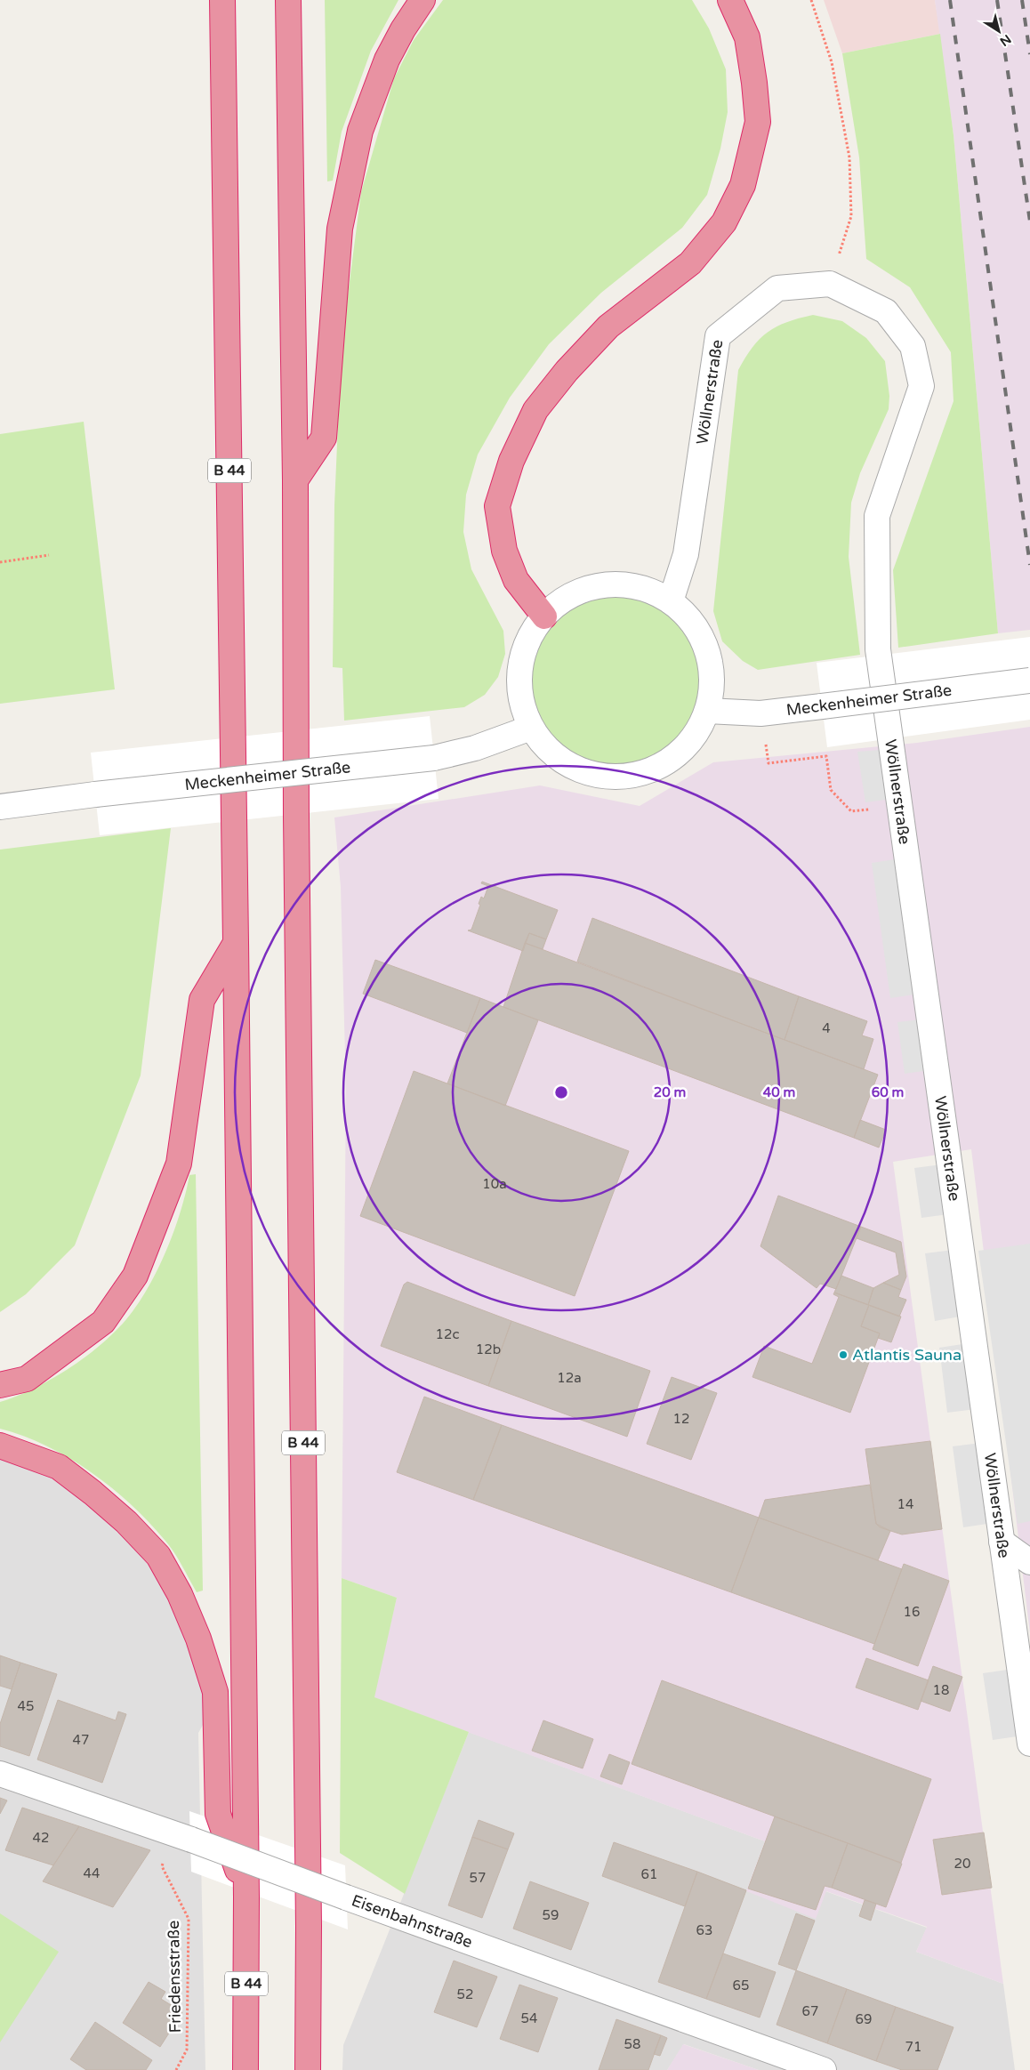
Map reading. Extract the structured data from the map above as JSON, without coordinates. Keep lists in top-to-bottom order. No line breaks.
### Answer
{"streets":{"highway":["B 44"],"street":["Wöllnerstraße","Meckenheimer Straße","Eisenbahnstraße"],"path":["Friedensstraße"]},"crossings":[["Eisenbahnstraße","Friedensstraße"]],"places":["Atlantis Sauna"],"house_numbers":["4","10a","12c","12b","12a","12","14","16","18","45","47","42","20","44","61","57","59","63","65","52","67","54","69","58","71"],"north":"bottom right","rings":["20 m","40 m","60 m"]}
